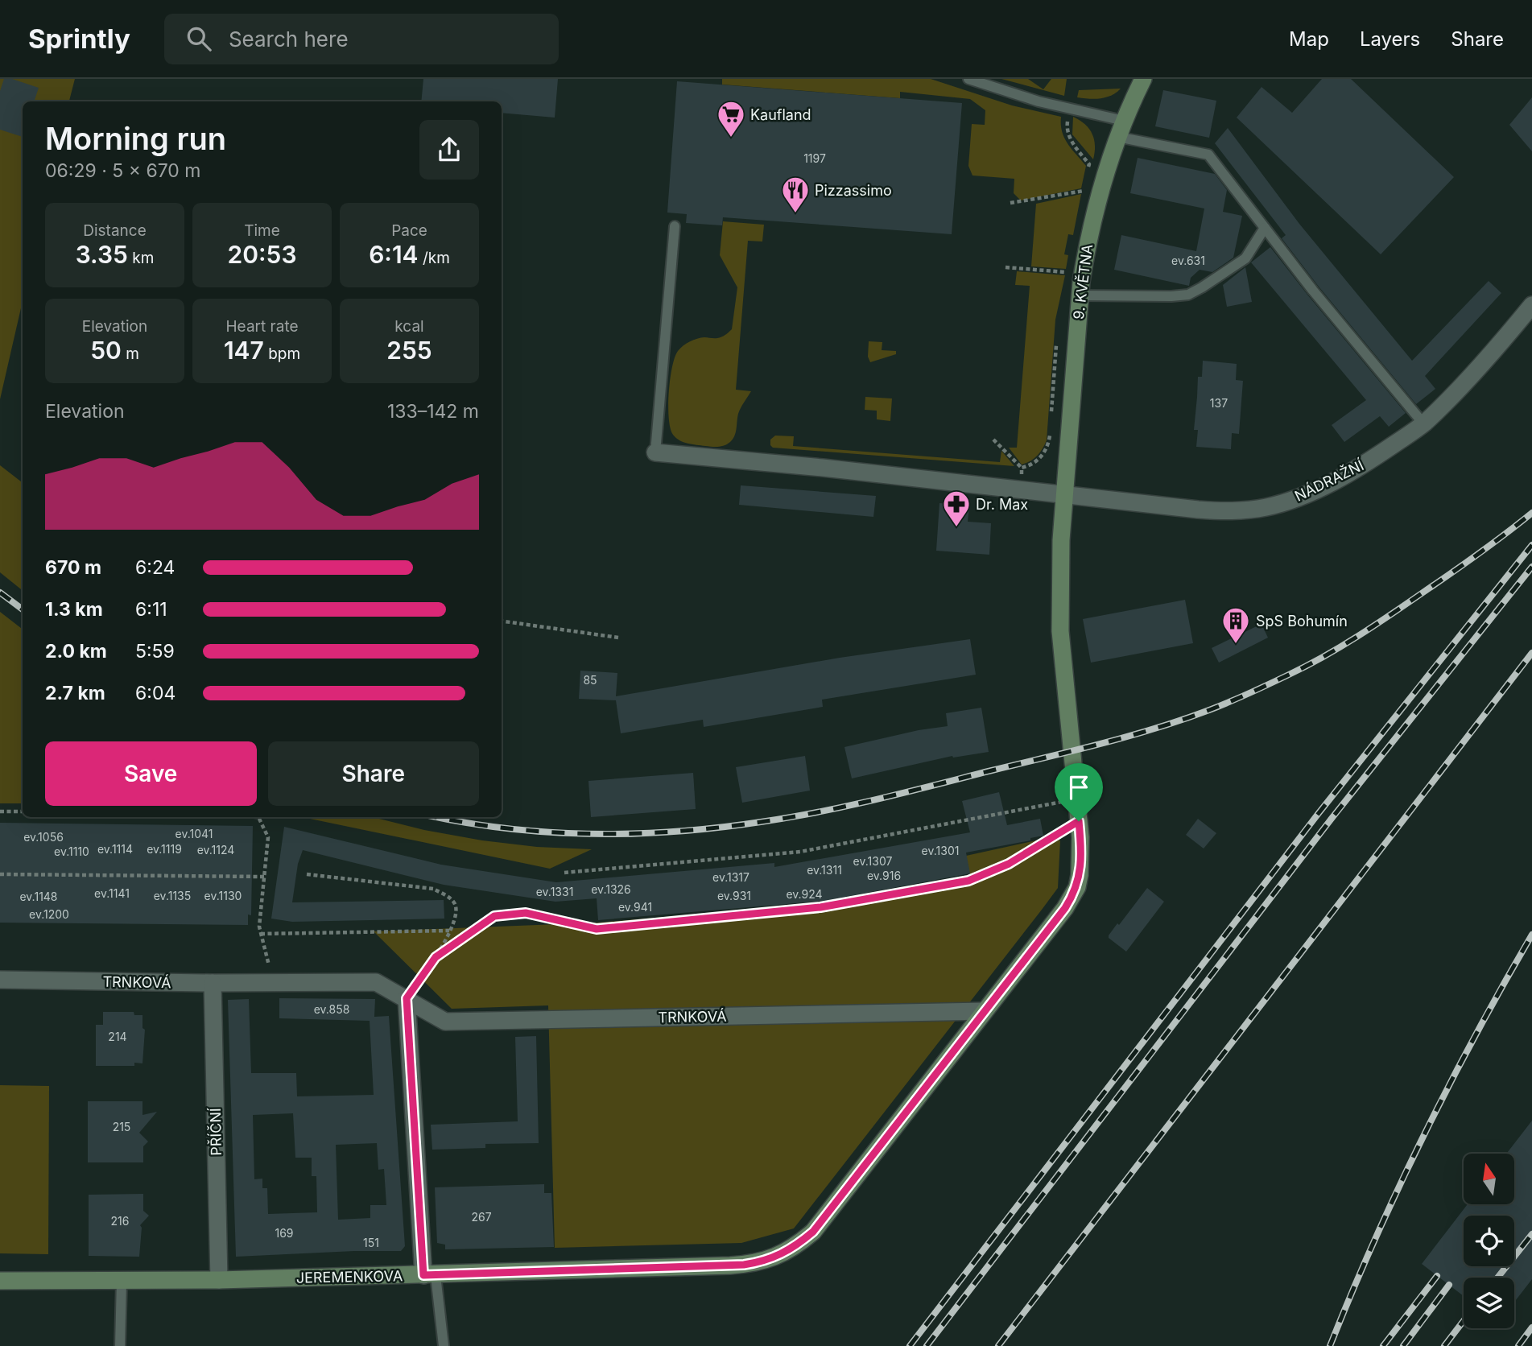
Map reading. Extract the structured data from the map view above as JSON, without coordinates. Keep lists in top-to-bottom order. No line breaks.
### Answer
{"streets":{"street":["9. KVĚTNA","NÁDRAŽNÍ","TRNKOVÁ","PŘÍČNÍ","JEREMENKOVA"]},"crossings":[["9. KVĚTNA","NÁDRAŽNÍ"],["9. KVĚTNA","JEREMENKOVA"],["TRNKOVÁ","PŘÍČNÍ"],["TRNKOVÁ","JEREMENKOVA"],["PŘÍČNÍ","JEREMENKOVA"]],"places":{"supermarket":["Kaufland"],"restaurant":["Pizzassimo"],"pharmacy":["Dr. Max"],"building":["SpS Bohumín"]},"house_numbers":["1197","ev.631","137","85","ev.1041","ev.1056","ev.1114","ev.1119","ev.1124","ev.1301","ev.1110","ev.1307","ev.1311","ev.916","ev.1317","ev.1326","ev.1331","ev.1141","ev.924","ev.1135","ev.1130","ev.931","ev.1148","ev.941","ev.1200","ev.858","214","215","267","216","169","151"],"north":"top","page":{"header":"Sprintly","search":"Search here","nav":["Map","Layers","Share"],"heading":["Morning run","06:29 · 5 × 670 m"],"stats":[["Distance","3.35 km"],["Time","20:53"],["Pace","6:14 /km"],["Elevation","50 m"],["Heart rate","147 bpm"],["kcal","255"]],"chart":["Elevation","133–142 m"],"list":[{"name":"670 m","note":"6:24"},{"name":"1.3 km","note":"6:11"},{"name":"2.0 km","note":"5:59"},{"name":"2.7 km","note":"6:04"}],"buttons":["Save","Share"]}}
